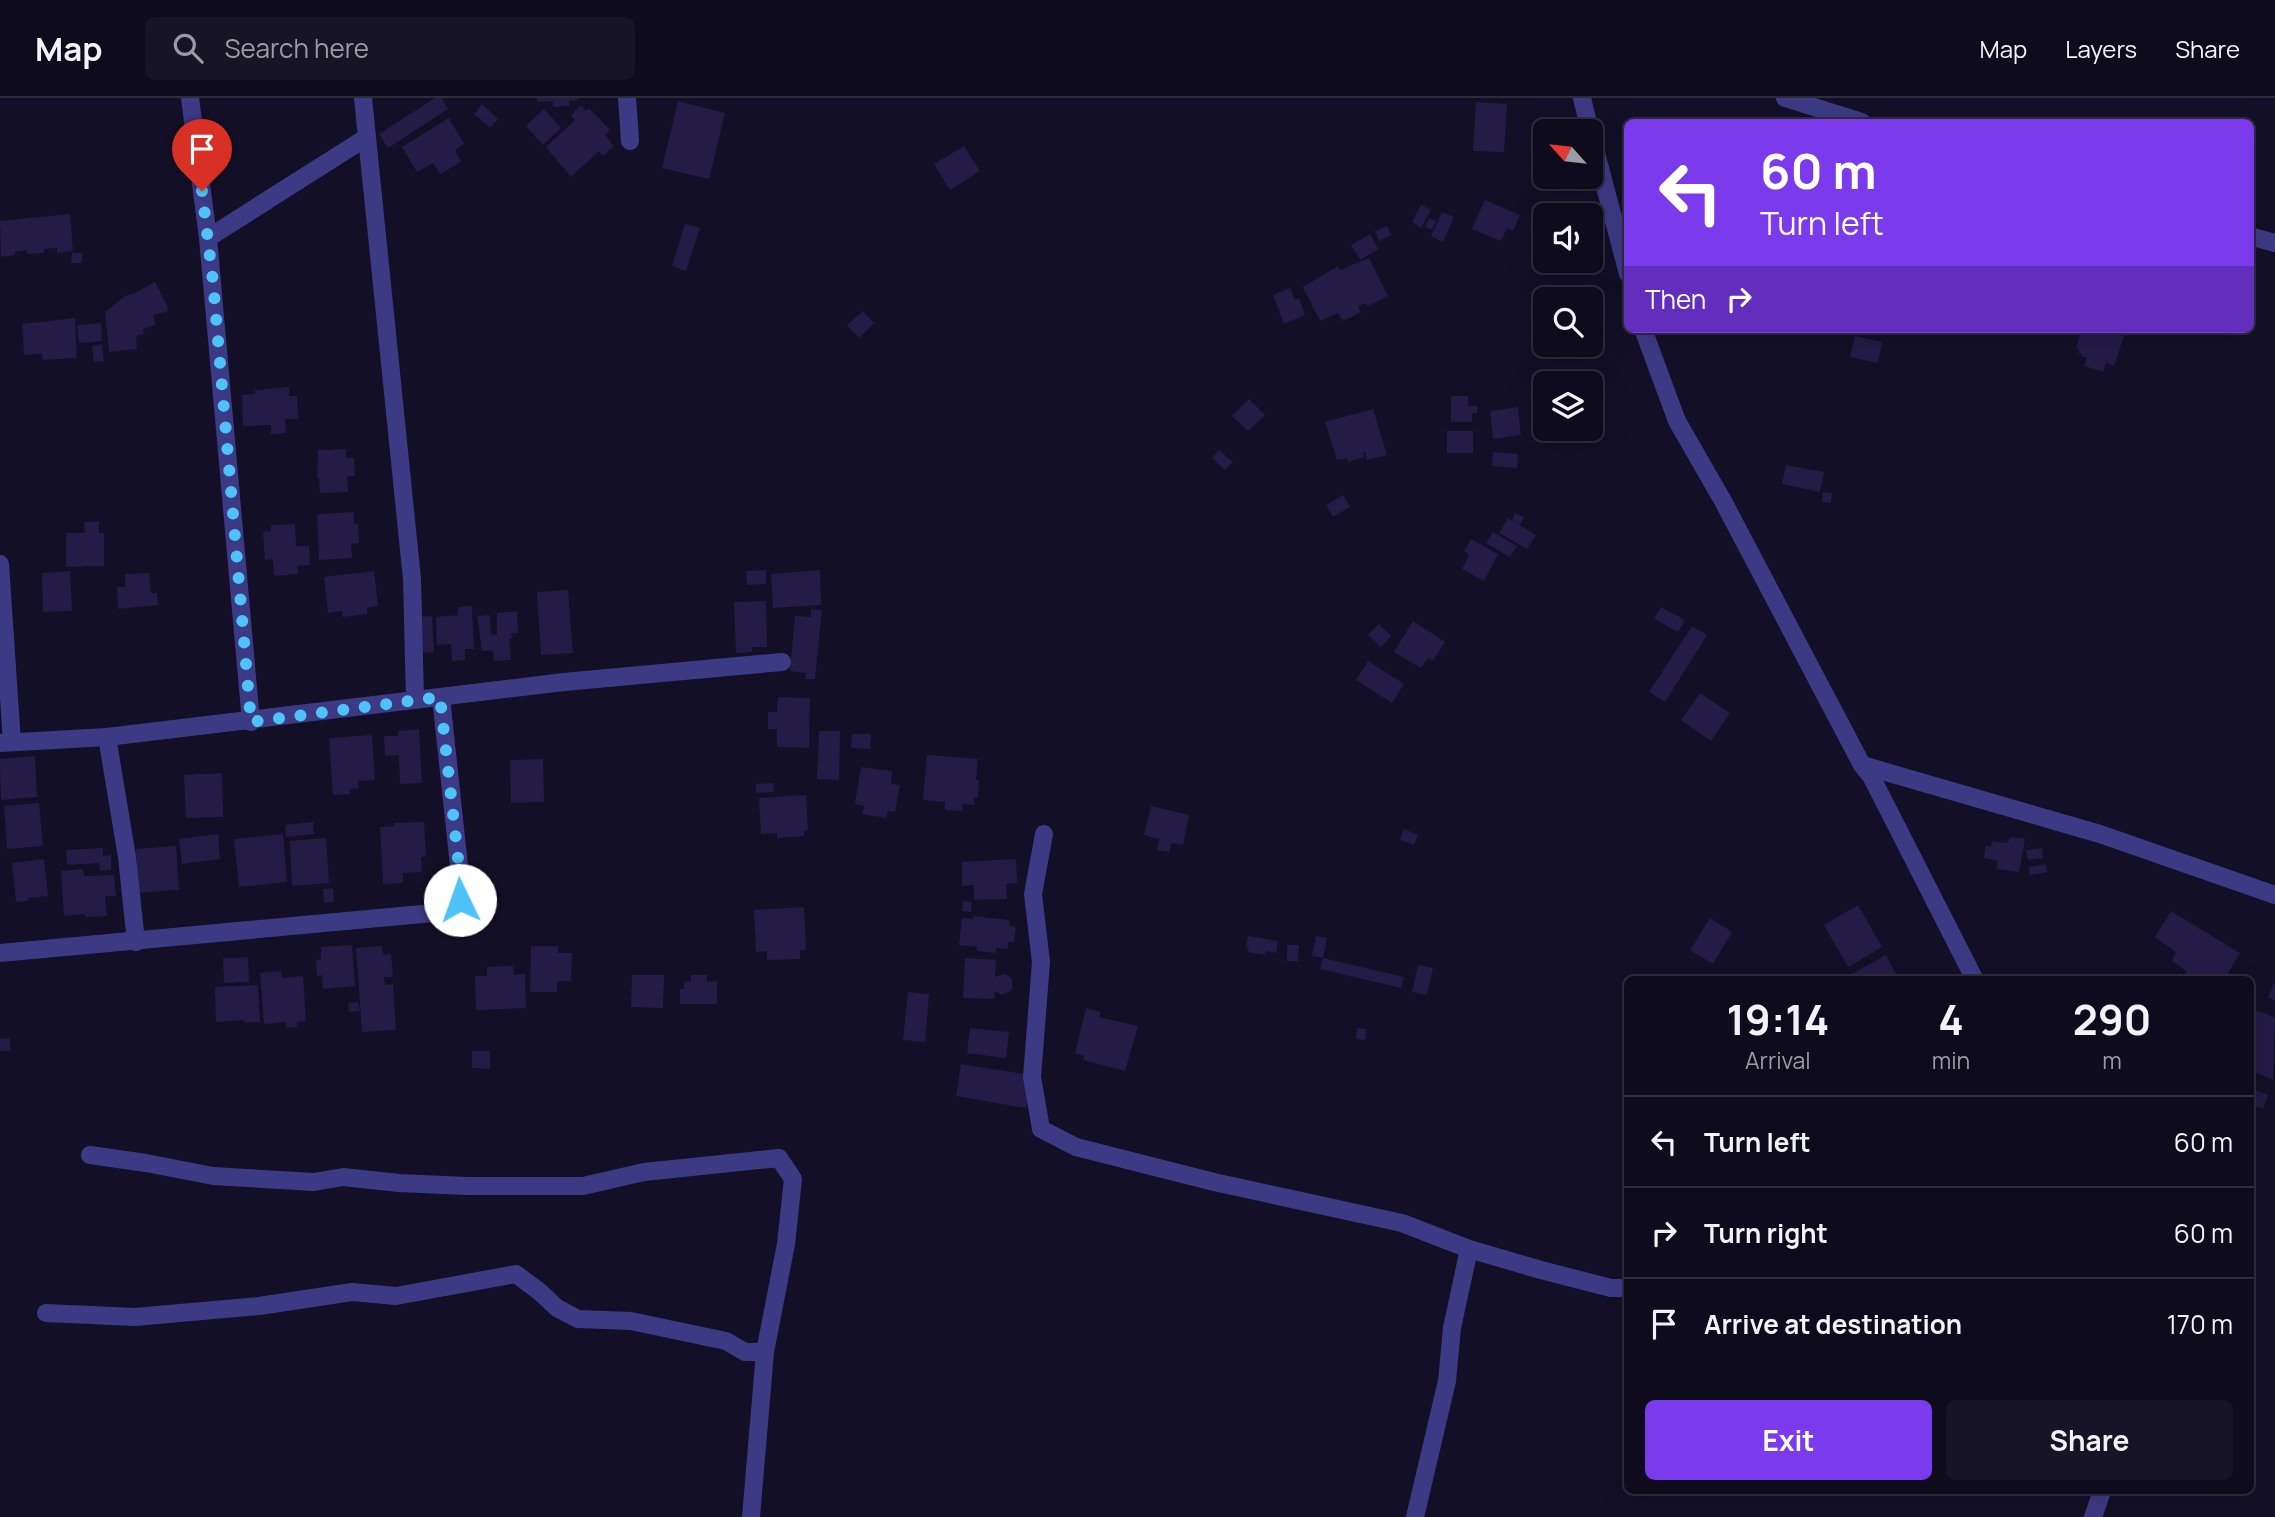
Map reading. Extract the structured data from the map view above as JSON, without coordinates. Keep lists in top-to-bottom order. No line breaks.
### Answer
{"north":"top left","page":{"header":"Map","search":"Search here","nav":["Map","Layers","Share"],"turn":["60 m","Turn left"],"then":"Then","eta":["19:14","Arrival","4","min","290","m"],"list":[{"name":"Turn left","value":"60 m"},{"name":"Turn right","value":"60 m"},{"name":"Arrive at destination","value":"170 m"}],"buttons":["Exit","Share"]}}
